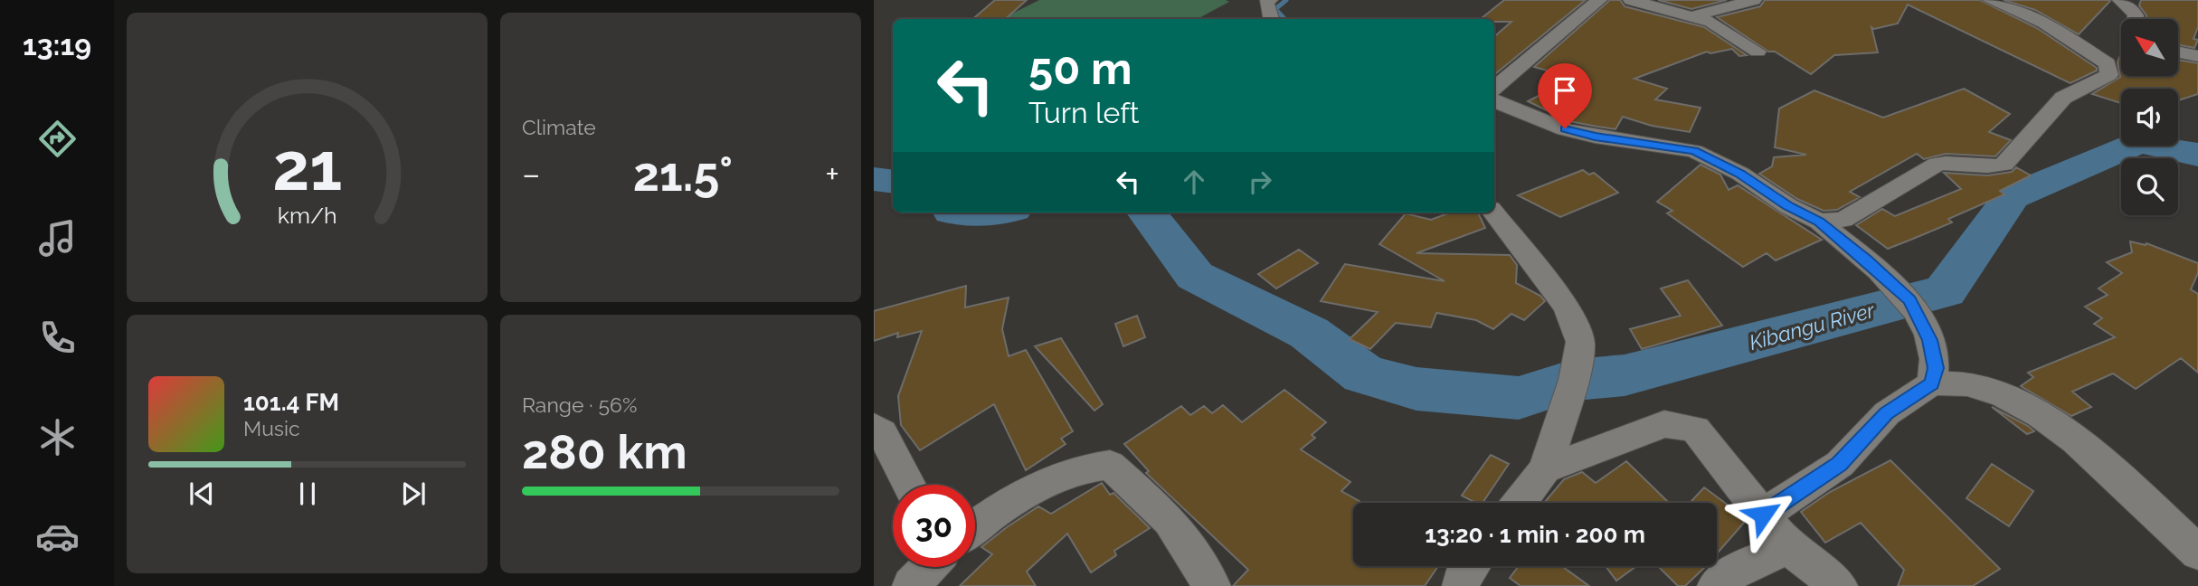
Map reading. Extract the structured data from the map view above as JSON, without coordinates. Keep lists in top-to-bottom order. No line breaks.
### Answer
{"water":["Kibangu River"],"north":"top left","page":{"tabs":"13:19","tile":["Climate",["Range · 56%","280 km"]],"turn":["50 m","Turn left"],"heat":["−","21.5°","+"],"song":["101.4 FM","Music"],"limit":"30","trip":"13:20 · 1 min · 200 m","gauge":["21","km/h"]}}
